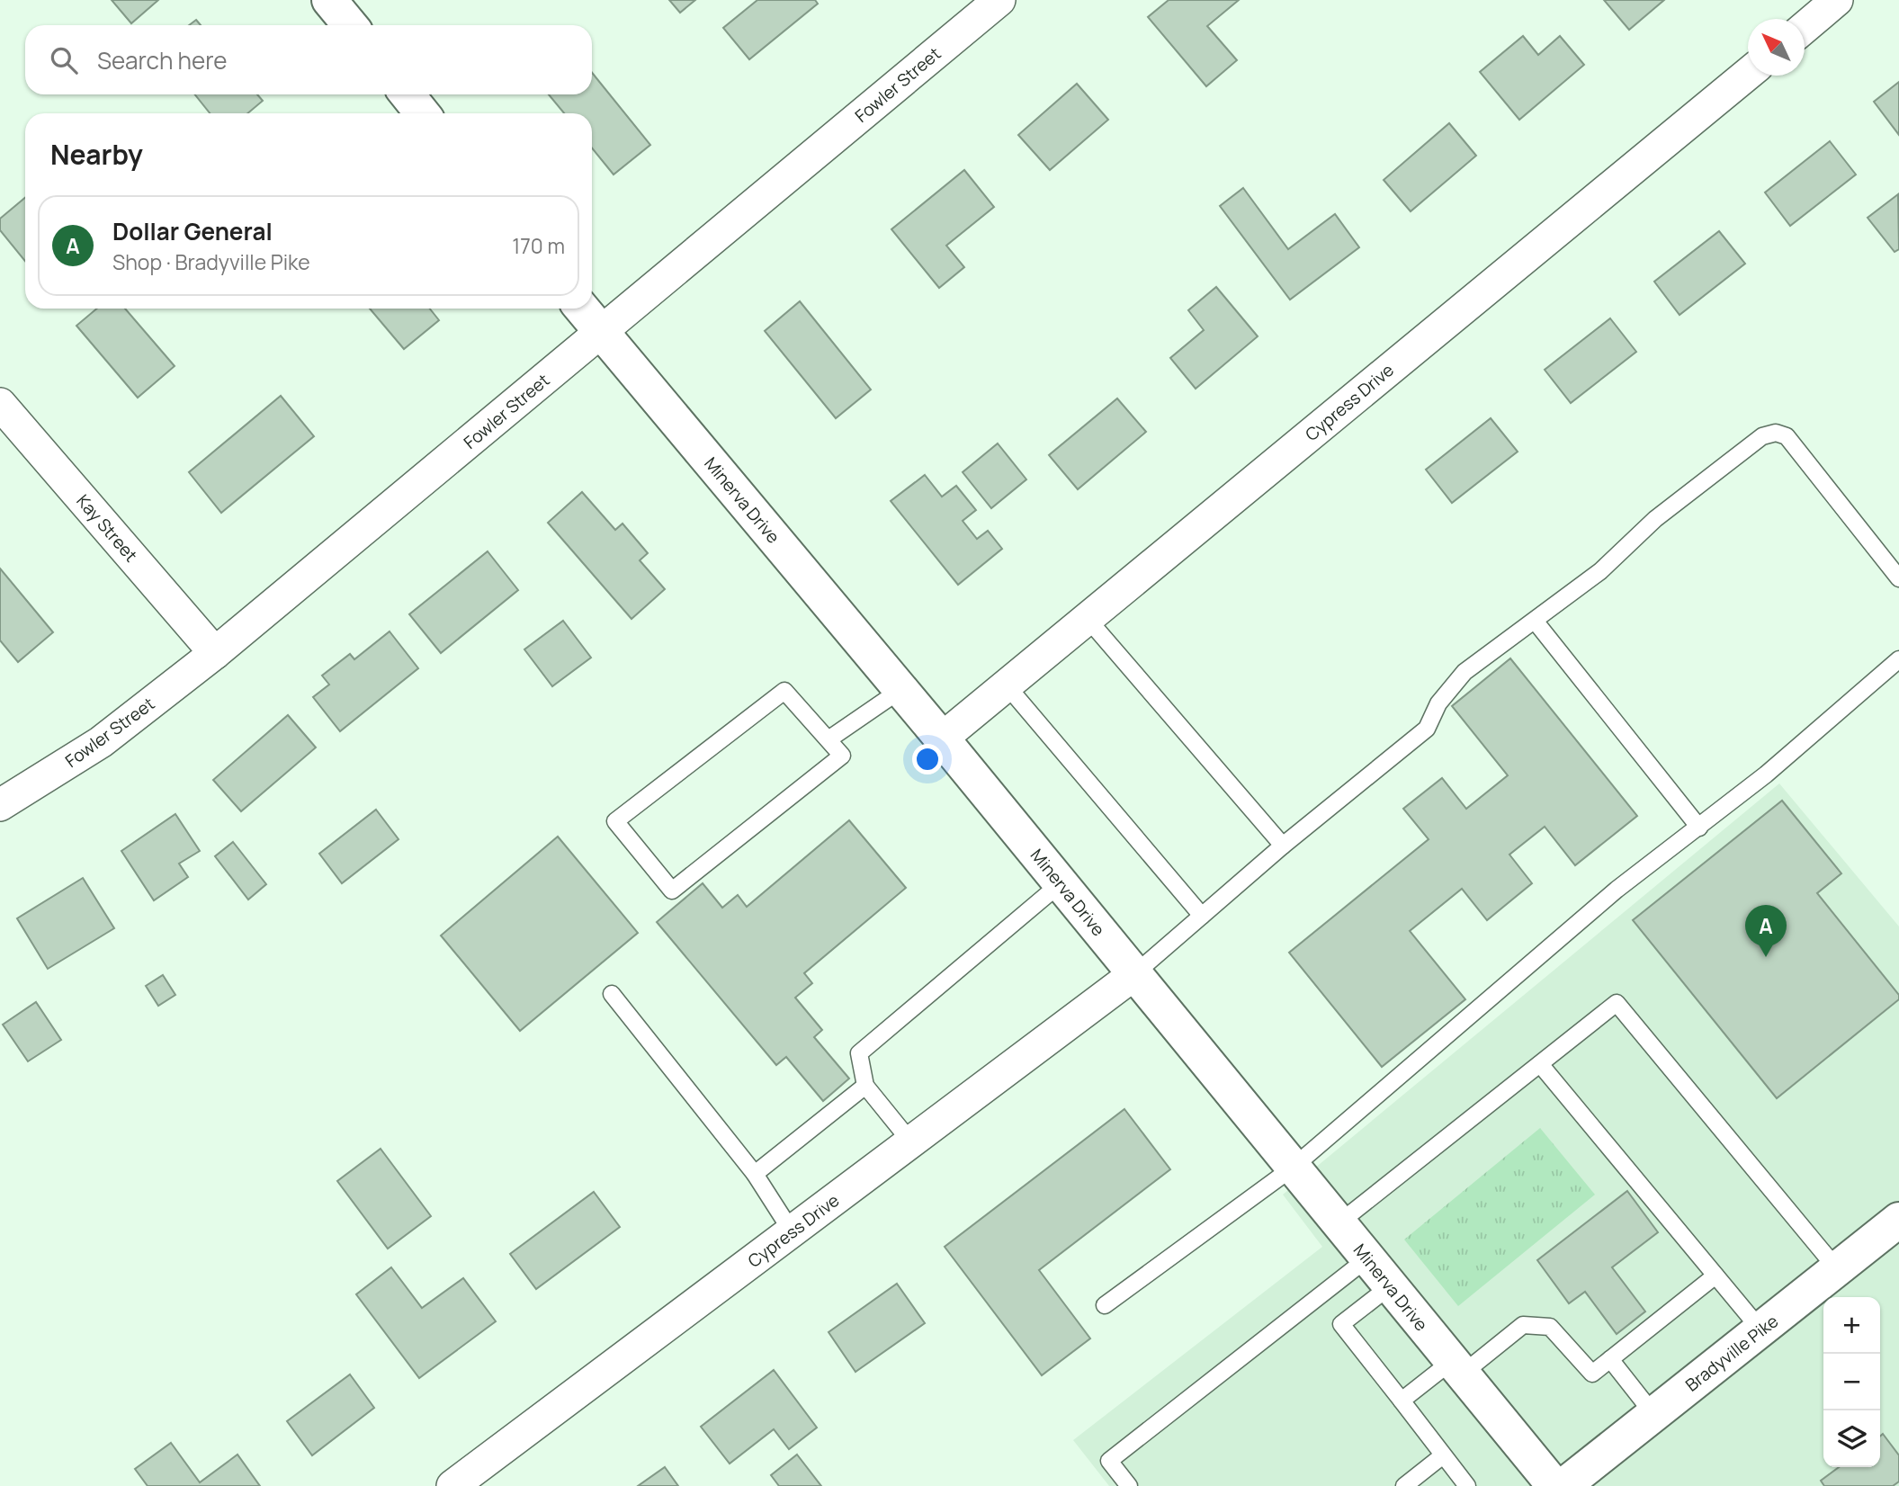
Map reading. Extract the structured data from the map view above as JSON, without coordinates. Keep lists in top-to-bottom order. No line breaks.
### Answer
{"streets":{"street":["Fowler Street","Cypress Drive","Minerva Drive","Kay Street","Bradyville Pike"]},"crossings":[["Fowler Street","Minerva Drive"],["Fowler Street","Kay Street"],["Cypress Drive","Minerva Drive"]],"north":"top left","page":{"search":"Search here","heading":"Nearby","list":[{"mark":"A","name":"Dollar General","note":"Shop · Bradyville Pike","value":"170 m"}],"pins":"A","map_buttons":["+","−"]}}
